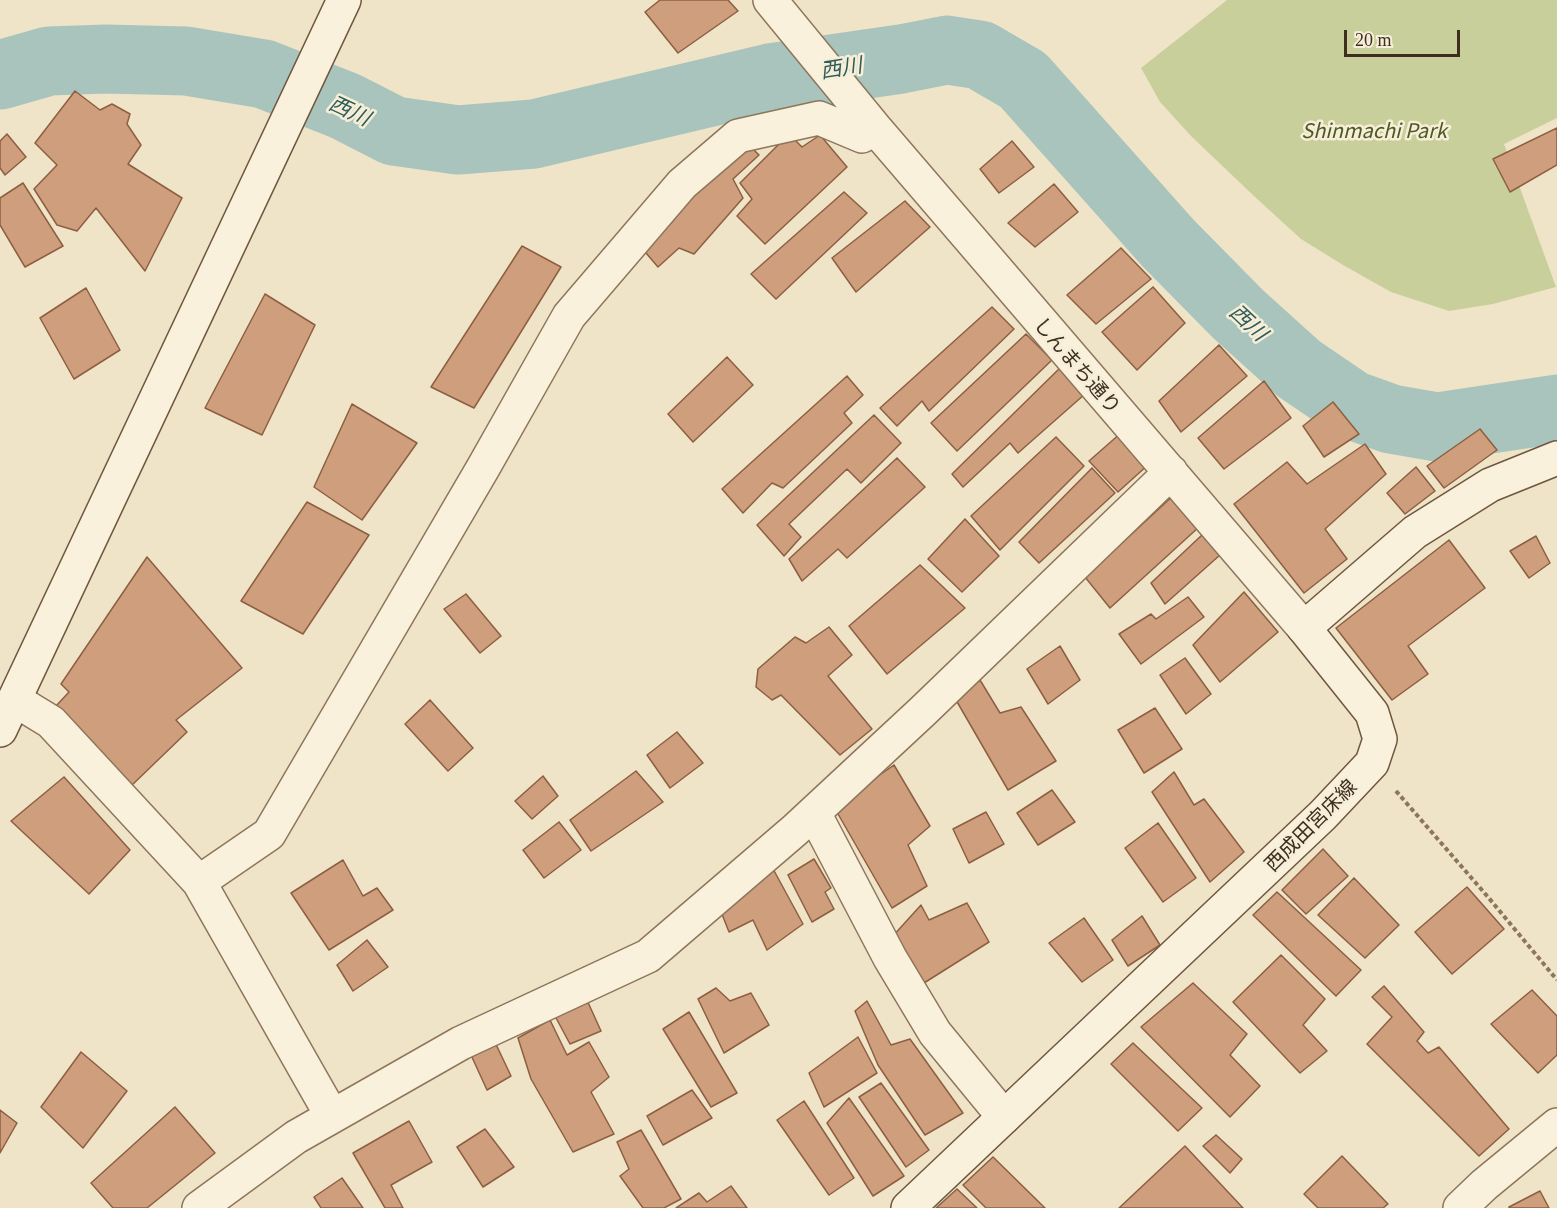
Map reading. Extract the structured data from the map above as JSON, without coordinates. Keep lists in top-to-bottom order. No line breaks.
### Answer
{"streets":{"street":["しんまち通り","西成田宮床線"]},"crossings":[["しんまち通り","西成田宮床線"]],"water":["西川"],"parks":["Shinmachi Park"],"scale_bar":"20 m"}
